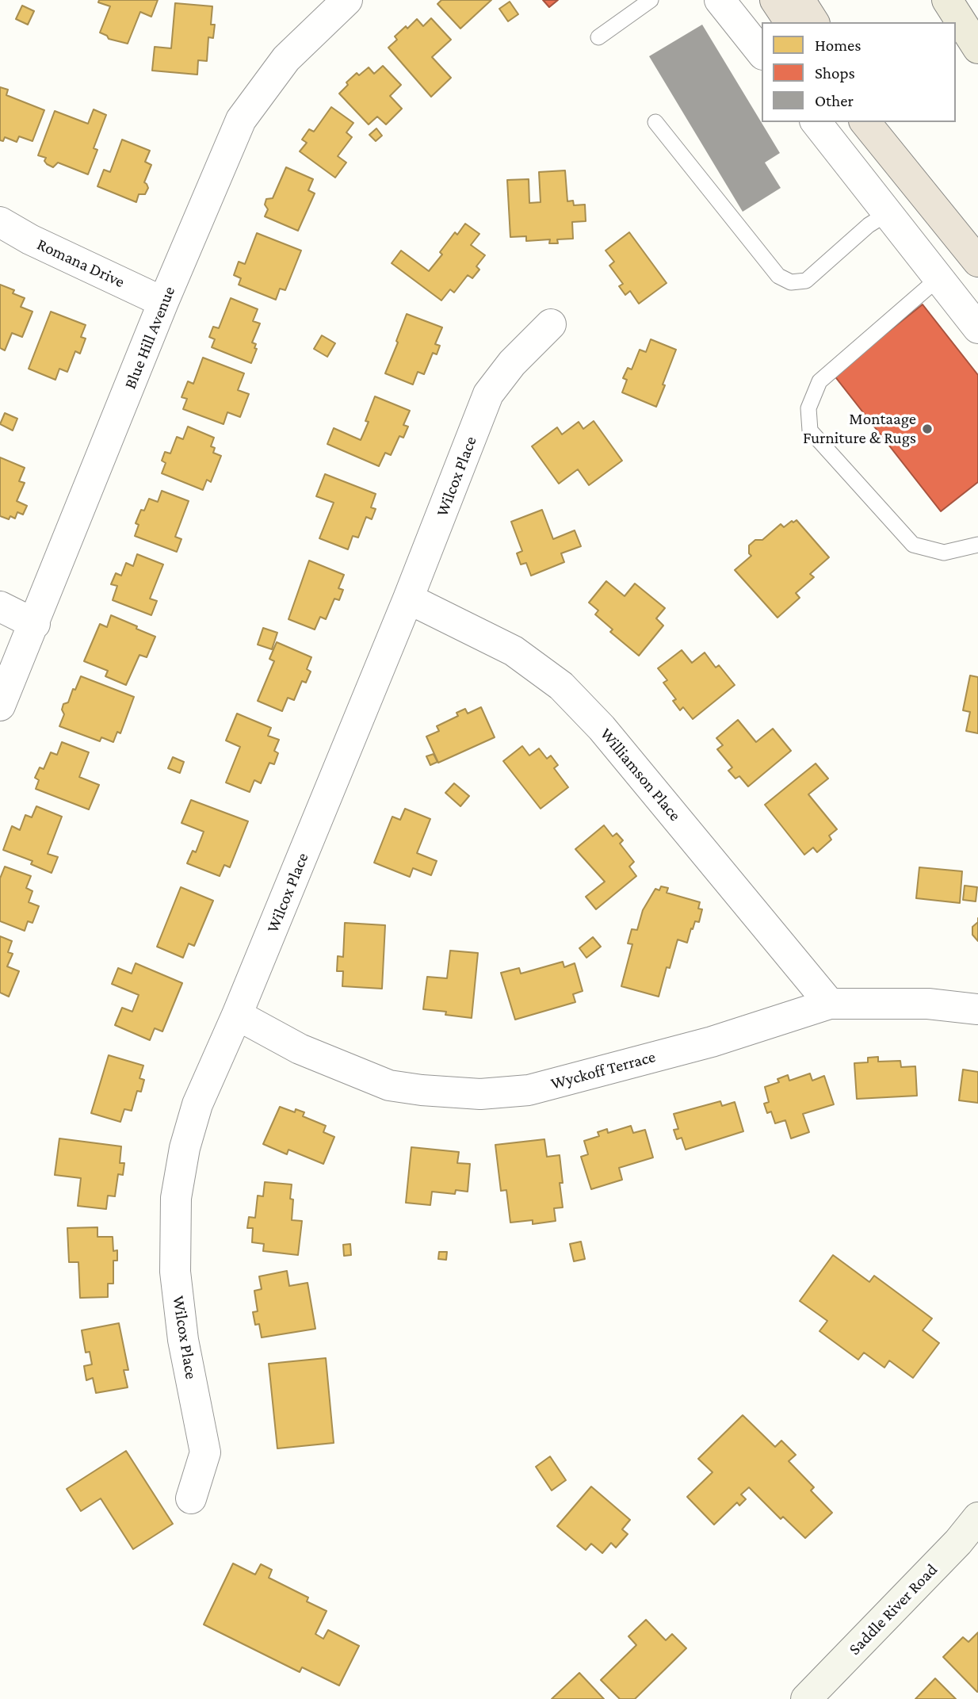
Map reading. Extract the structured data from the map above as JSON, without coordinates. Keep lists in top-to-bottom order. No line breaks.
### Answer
{"streets":{"street":["Romana Drive","Blue Hill Avenue","Wilcox Place","Williamson Place","Wyckoff Terrace","Saddle River Road"]},"crossings":[["Romana Drive","Blue Hill Avenue"],["Wilcox Place","Williamson Place"],["Wilcox Place","Wyckoff Terrace"],["Williamson Place","Wyckoff Terrace"]],"places":["Montaage Furniture & Rugs"],"legend":["Homes","Shops","Other"]}
